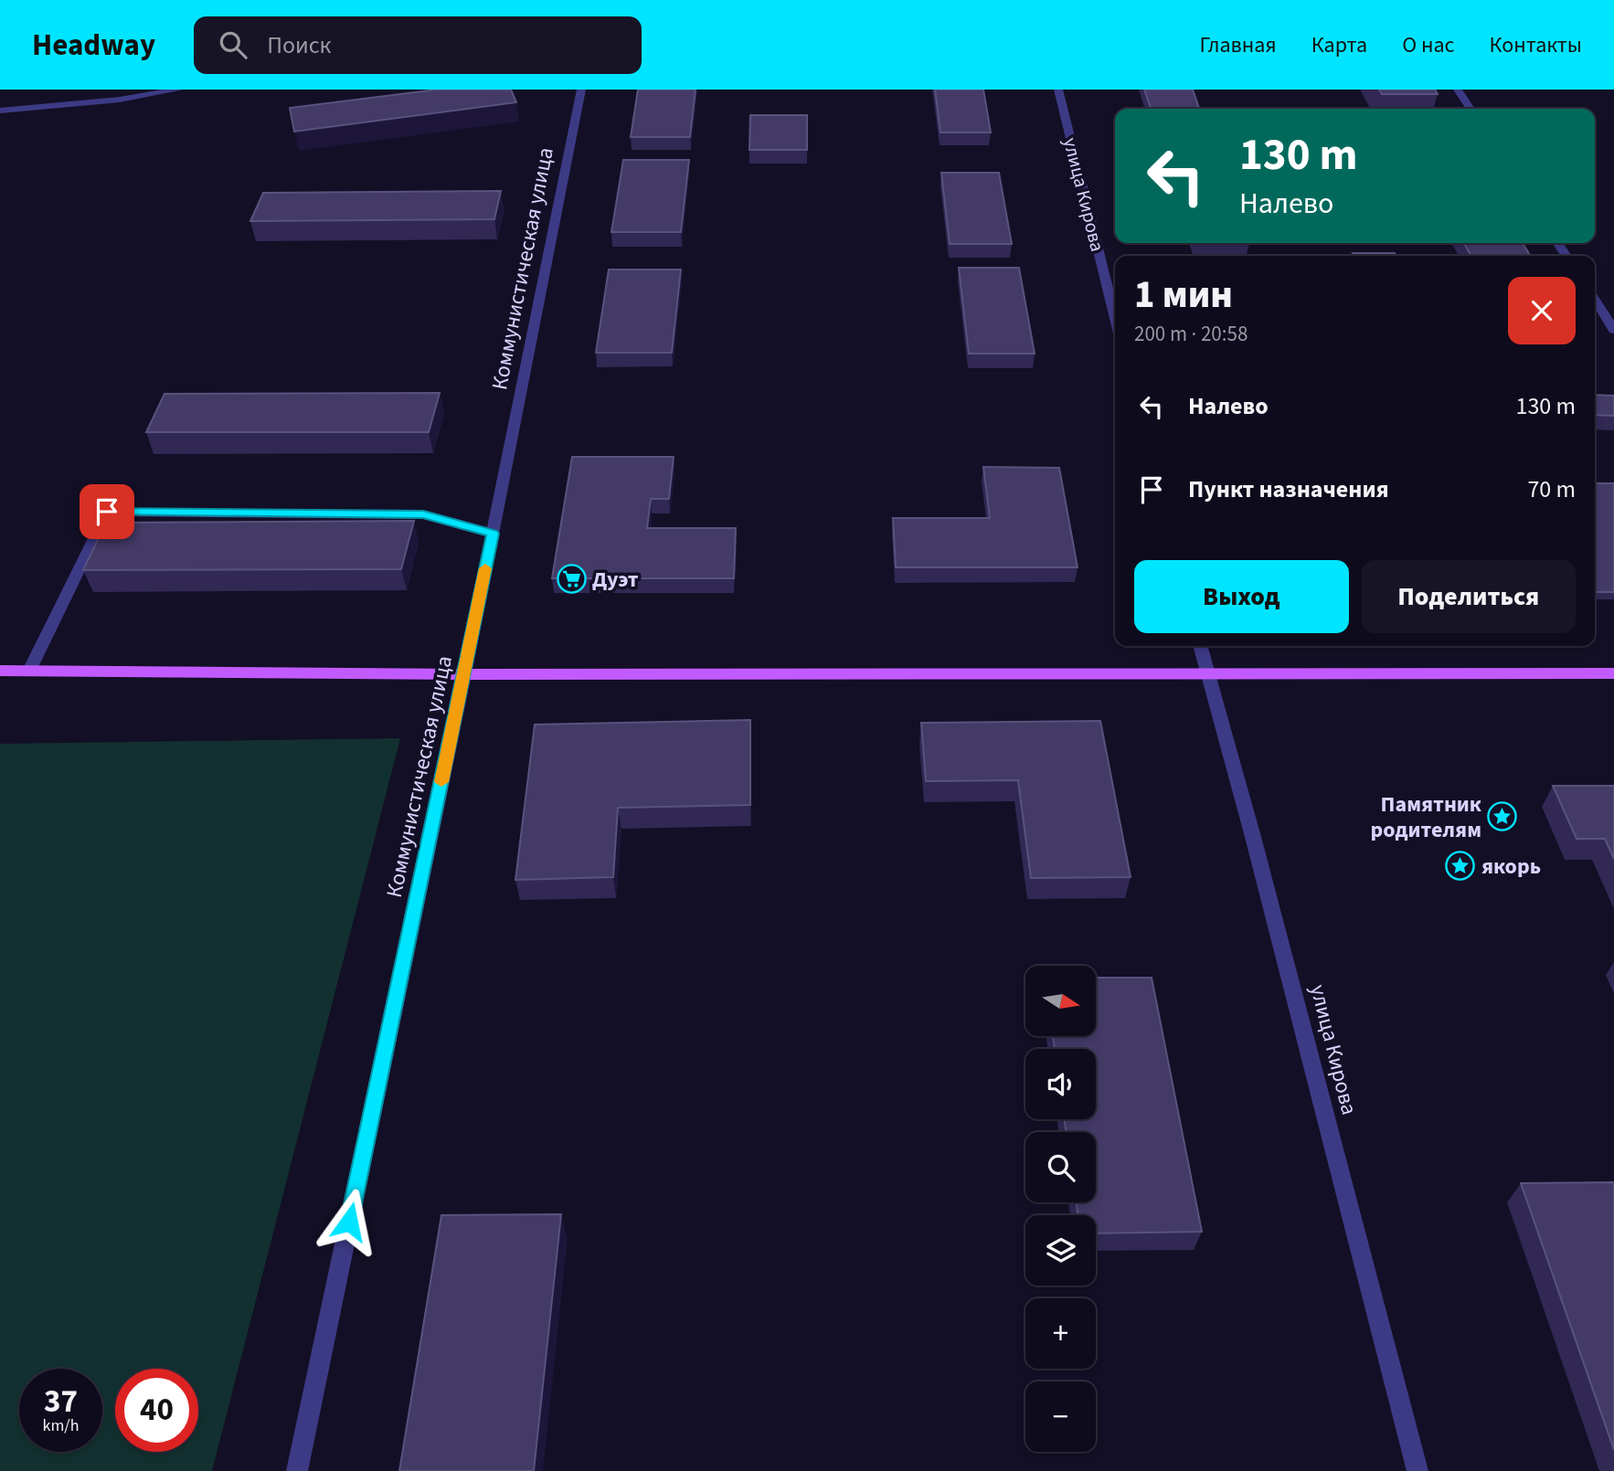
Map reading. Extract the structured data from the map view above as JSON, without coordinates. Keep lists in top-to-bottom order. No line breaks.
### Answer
{"streets":{"street":["улица Кирова","Коммунистическая улица"]},"places":{"supermarket":["Дуэт"],"place":["Памятник родителям","якорь"]},"north":"right","page":{"header":"Headway","search":"Поиск","nav":["Главная","Карта","О нас","Контакты"],"turn":["130 m","Налево"],"heading":["1 мин","200 m · 20:58"],"list":[{"name":"Налево","value":"130 m"},{"name":"Пункт назначения","value":"70 m"}],"buttons":["Выход","Поделиться"],"map_buttons":["+","−"],"speed":"37 km/h","limit":"40"}}
